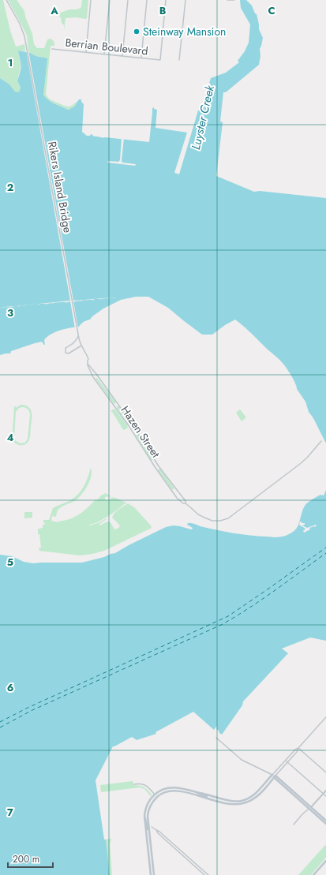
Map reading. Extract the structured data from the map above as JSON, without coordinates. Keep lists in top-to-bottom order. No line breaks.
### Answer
{"streets":{"street":["Berrian Boulevard","Rikers Island Bridge","Hazen Street"]},"crossings":[["Rikers Island Bridge","Hazen Street"]],"water":["Luyster Creek"],"places":["Steinway Mansion"],"scale_bar":"200 m","grid":{"columns":["A","B","C"],"rows":["1","2","3","4","5","6","7"]}}
